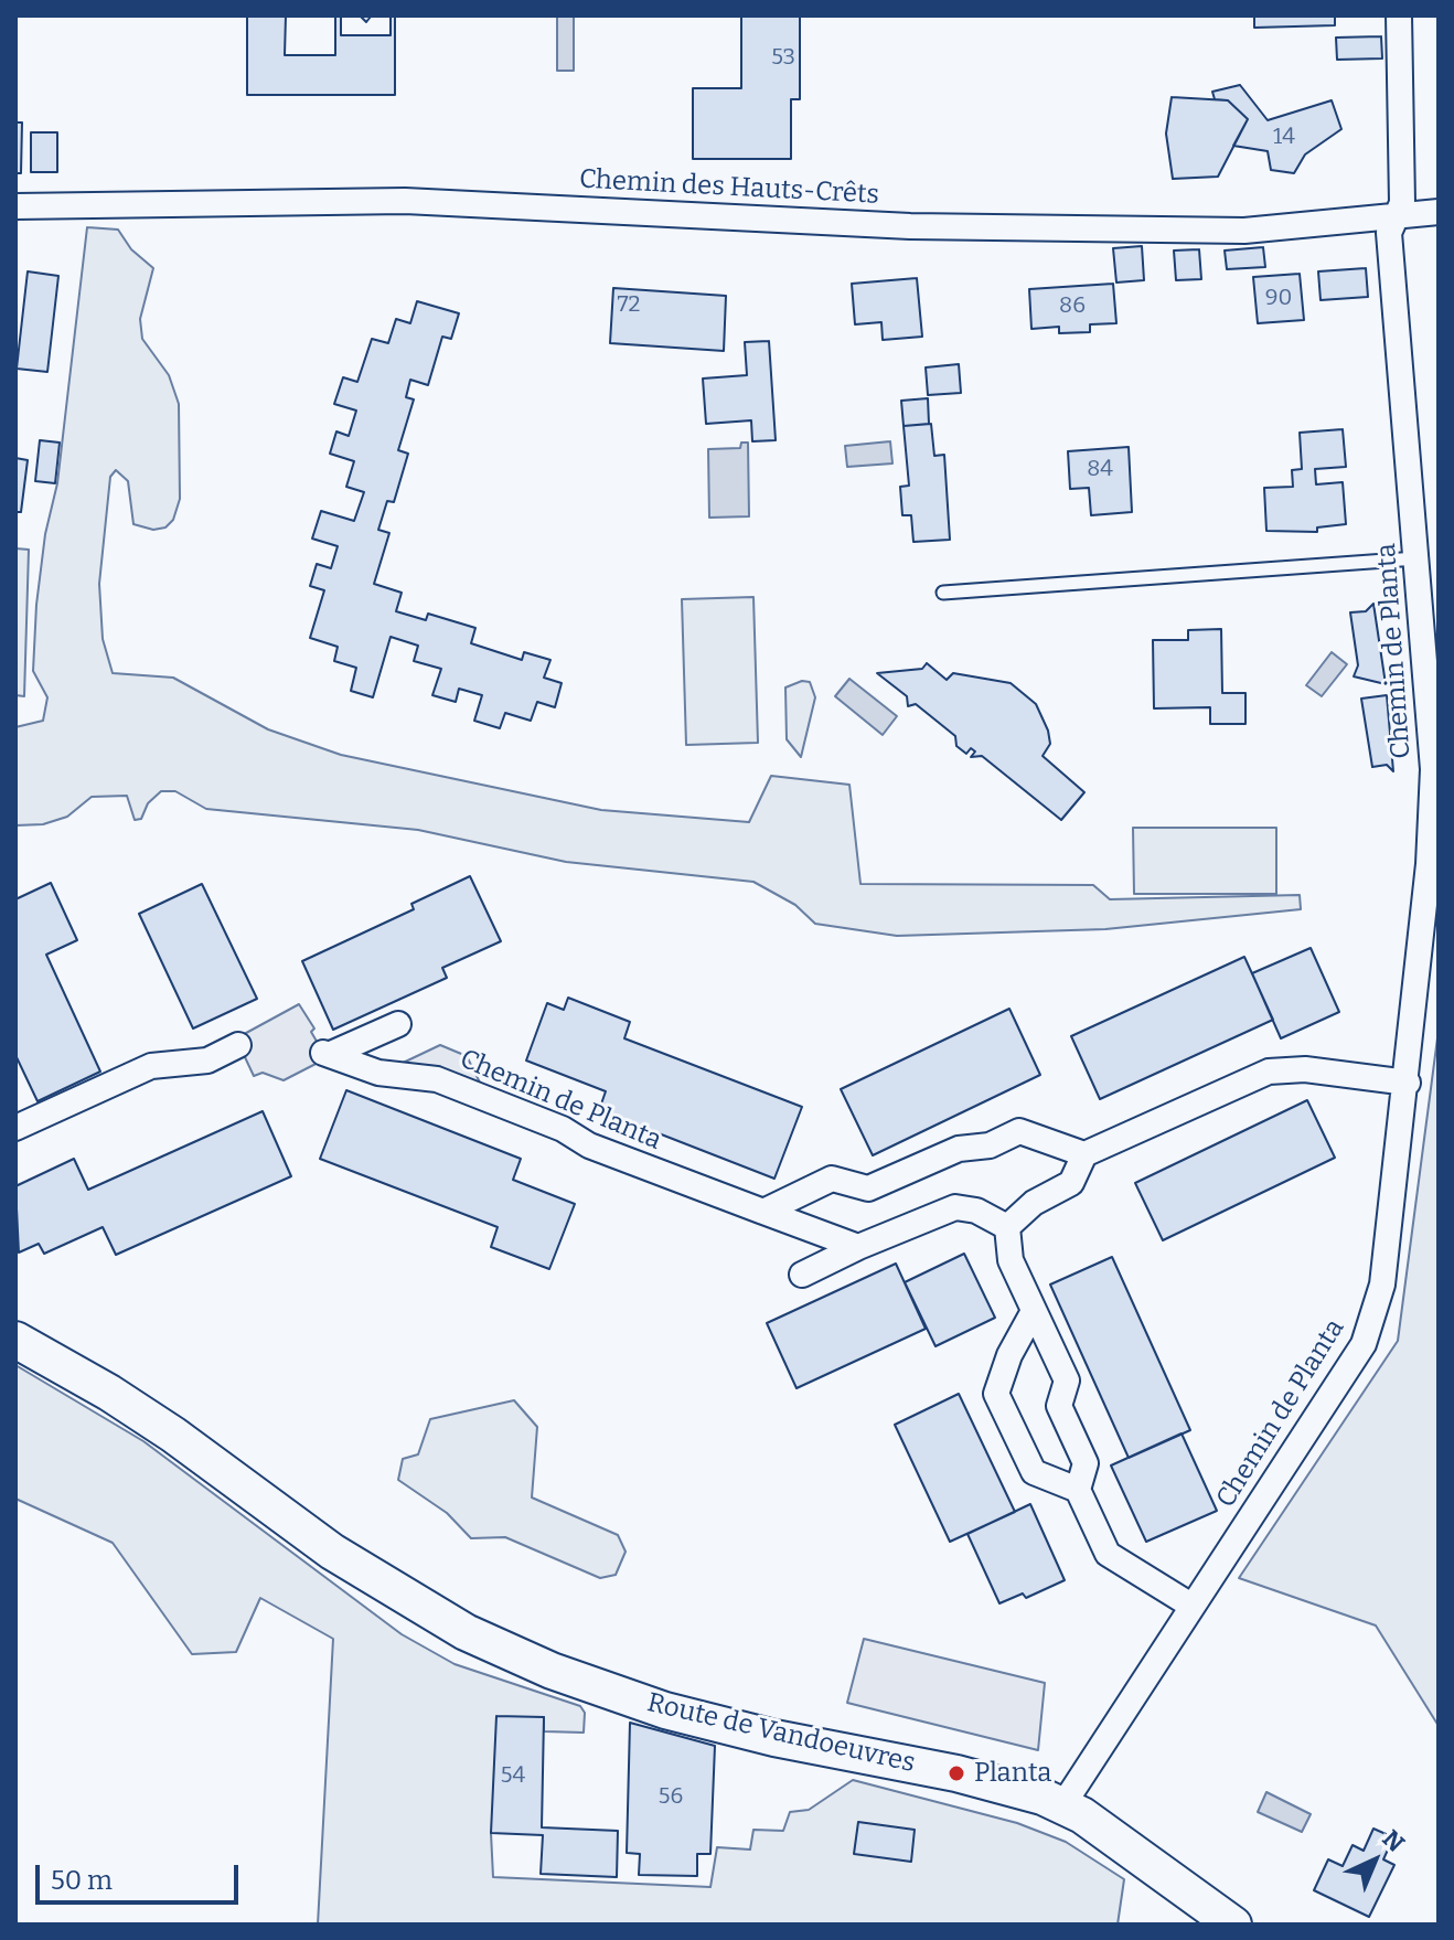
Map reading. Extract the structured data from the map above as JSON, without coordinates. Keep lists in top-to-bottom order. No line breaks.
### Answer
{"streets":{"main road":["Route de Vandoeuvres"],"street":["Chemin des Hauts-Crêts","Chemin de Planta"]},"crossings":[["Chemin des Hauts-Crêts","Chemin de Planta"],["Chemin de Planta","Route de Vandoeuvres"]],"places":["Planta"],"house_numbers":["53","14","90","72","86","84","54","56"],"scale_bar":"50 m","north":"top right"}
